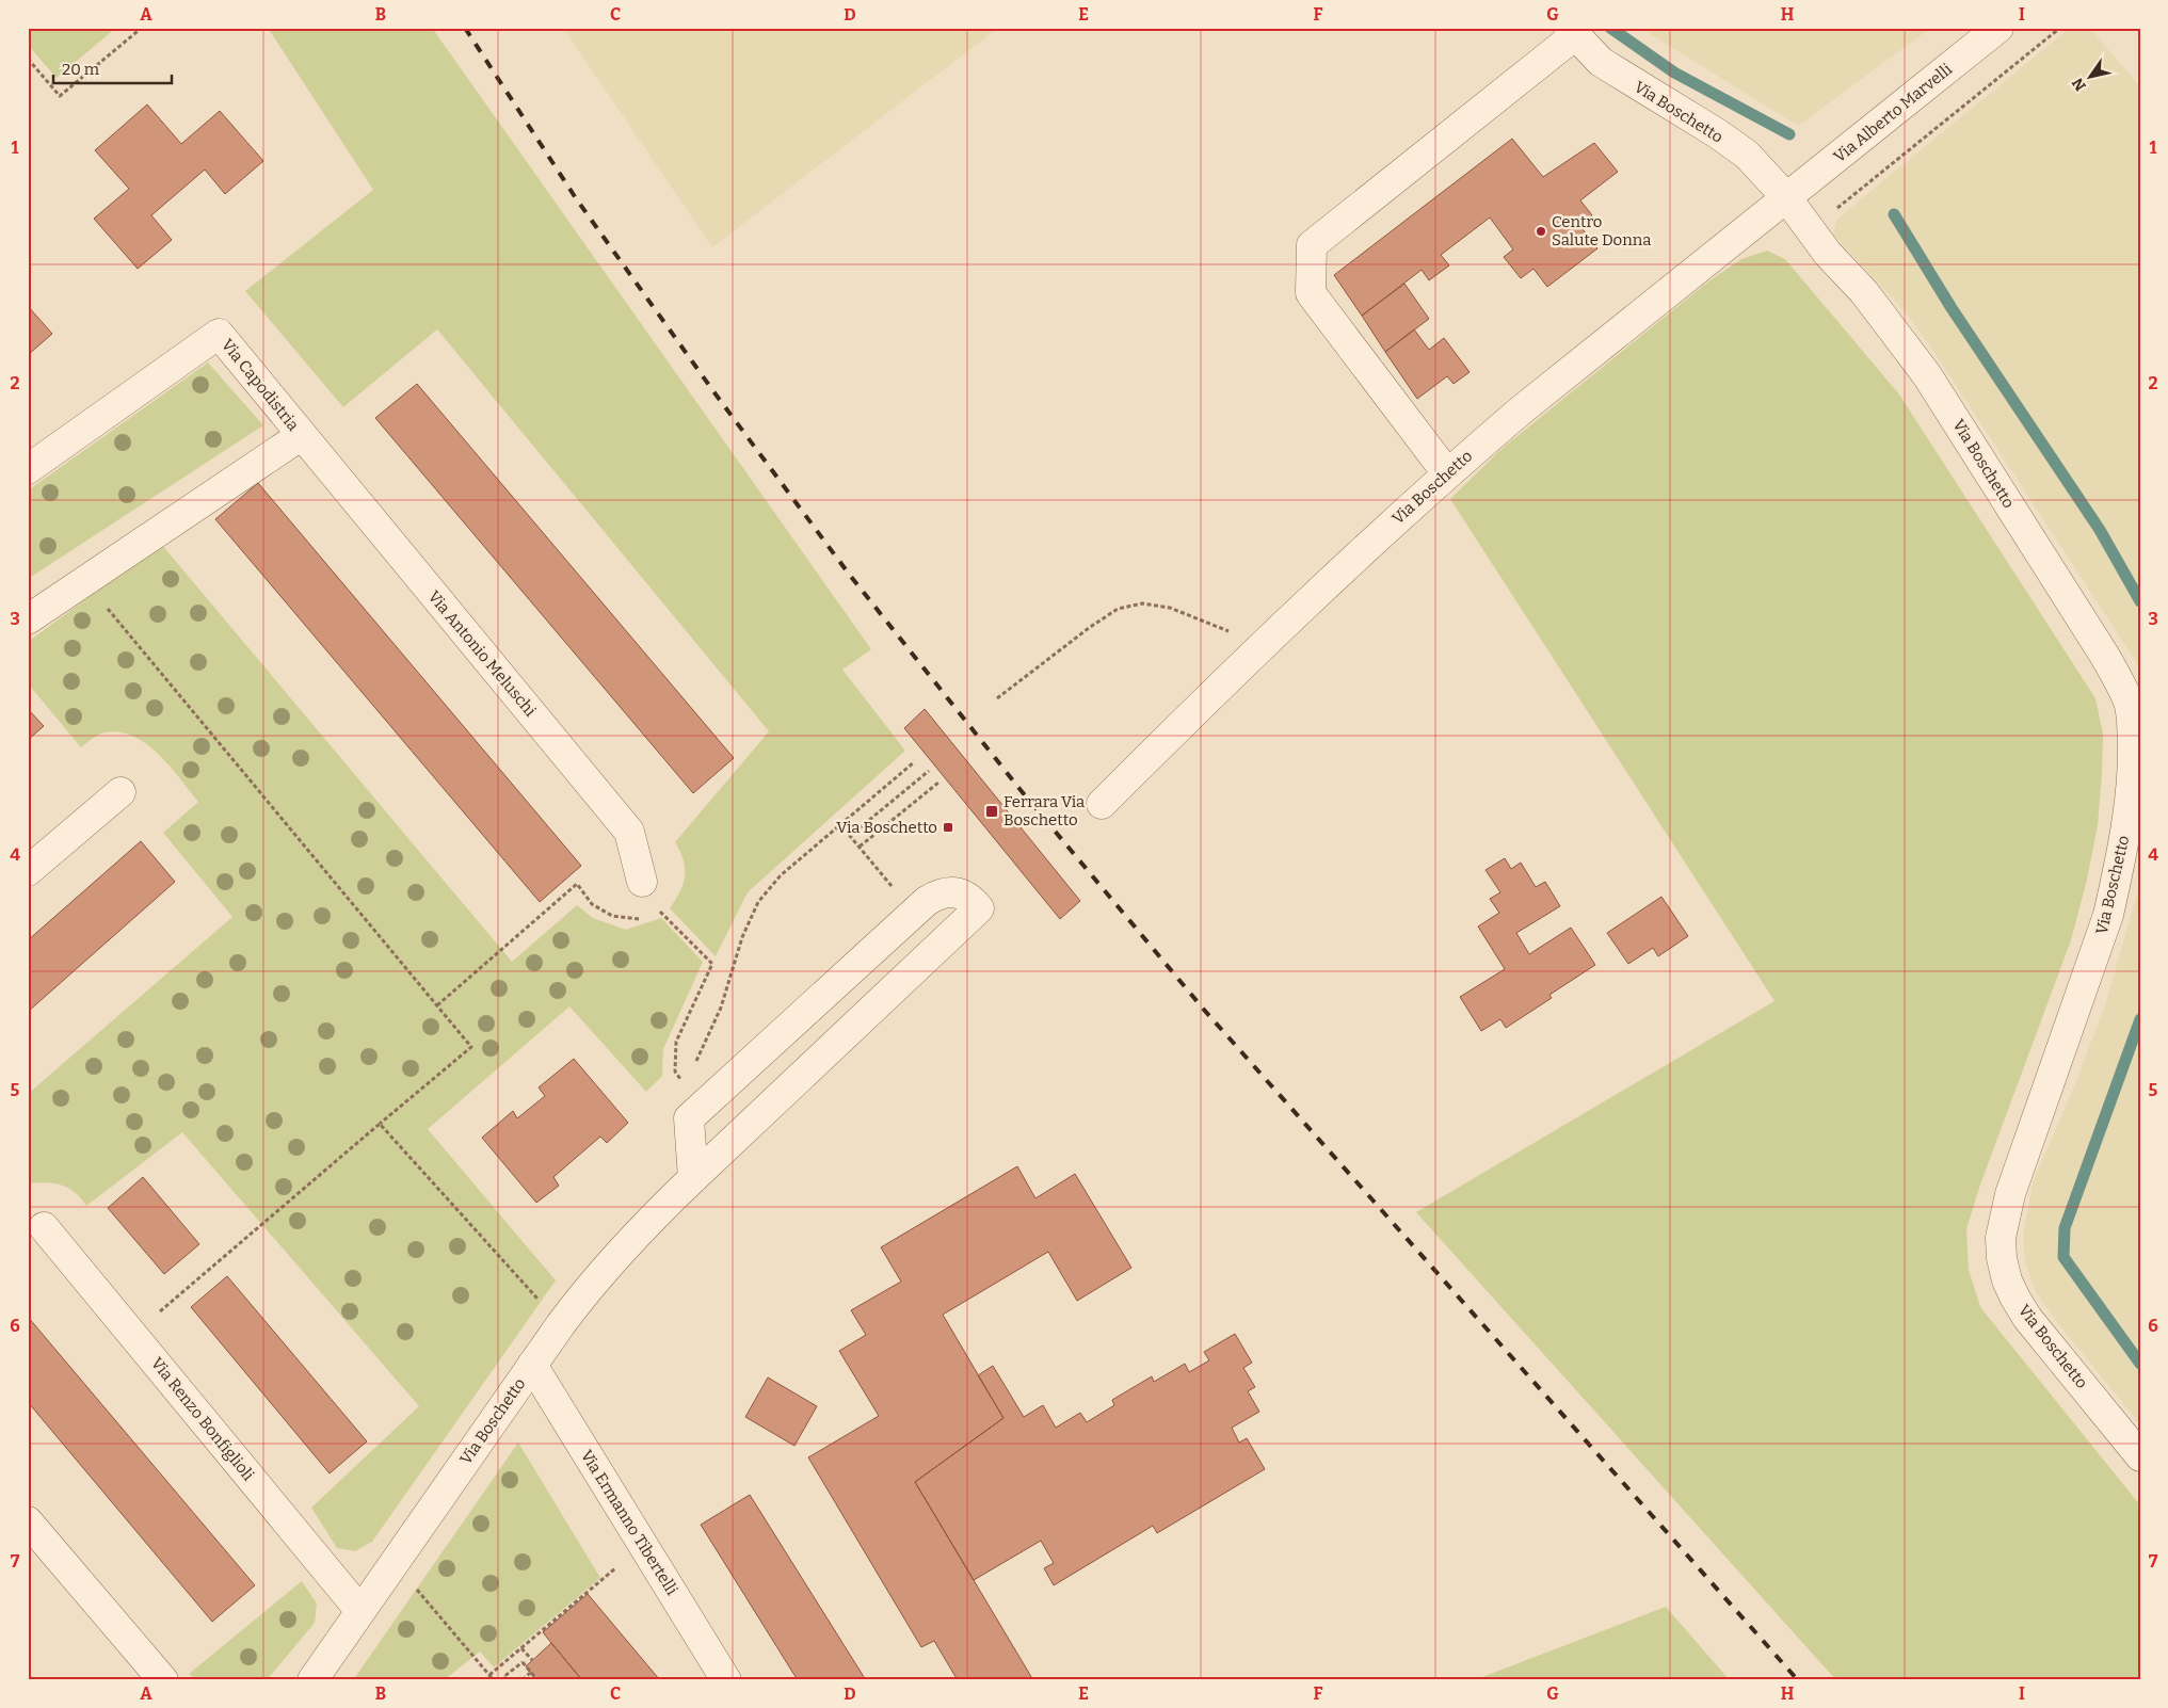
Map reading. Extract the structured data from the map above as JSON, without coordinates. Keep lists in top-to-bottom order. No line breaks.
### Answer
{"streets":{"street":["Via Boschetto","Via Alberto Marvelli","Via Capodistria","Via Antonio Meluschi","Via Renzo Bonfiglioli","Via Ermanno Tibertelli"]},"crossings":[["Via Boschetto","Via Alberto Marvelli"],["Via Boschetto","Via Renzo Bonfiglioli"],["Via Boschetto","Via Ermanno Tibertelli"],["Via Capodistria","Via Antonio Meluschi"]],"places":{"other":["Centro Salute Donna"],"transit":["Ferrara Via Boschetto","Via Boschetto"]},"scale_bar":"20 m","north":"bottom left","grid":{"columns":["A","B","C","D","E","F","G","H","I"],"rows":["1","2","3","4","5","6","7"]}}
